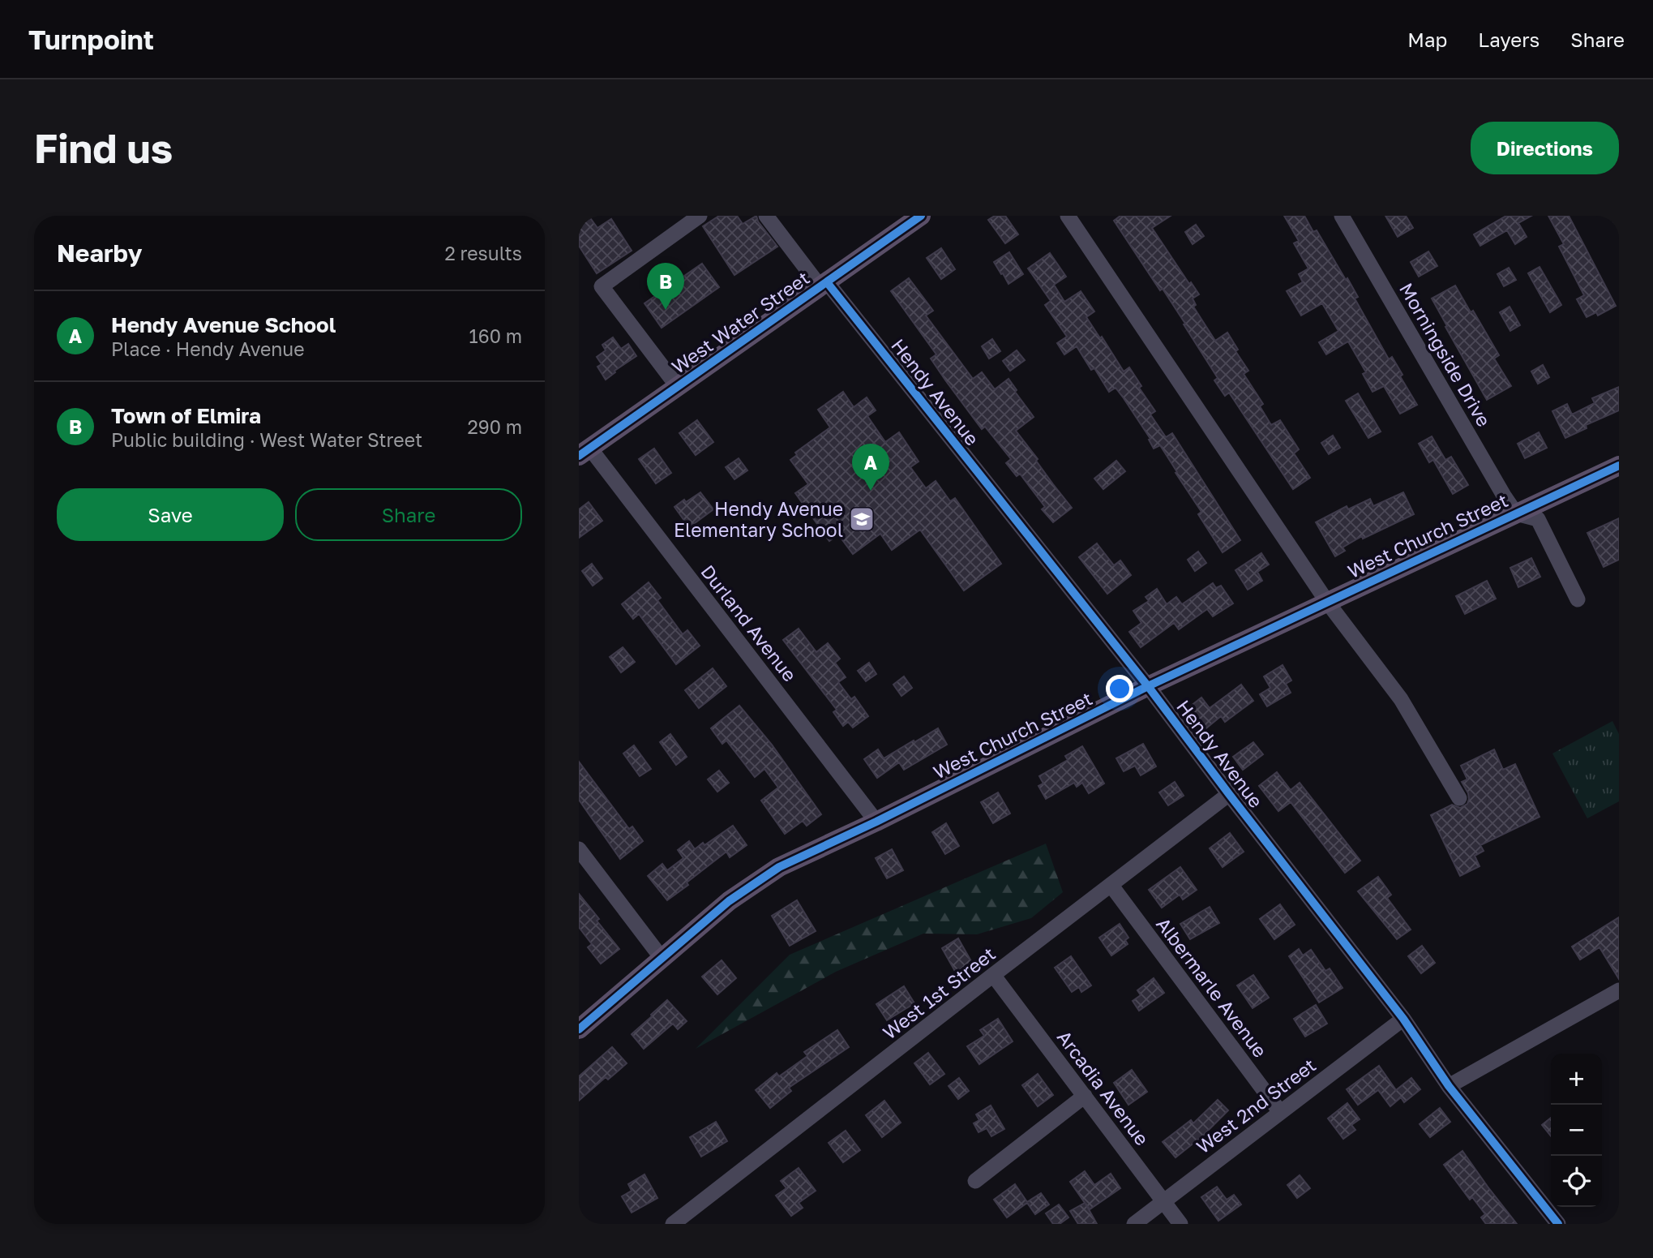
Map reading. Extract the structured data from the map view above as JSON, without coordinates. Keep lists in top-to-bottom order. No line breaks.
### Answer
{"streets":{"main road":["West Water Street","West Church Street"],"street":["Morningside Drive","Hendy Avenue","Durland Avenue","Albermarle Avenue","West 1st Street","Arcadia Avenue","West 2nd Street"]},"crossings":[["West Water Street","Hendy Avenue"],["West Water Street","Durland Avenue"],["Morningside Drive","West Church Street"],["Hendy Avenue","West Church Street"],["Hendy Avenue","West 1st Street"],["Hendy Avenue","West 2nd Street"],["West Church Street","Durland Avenue"],["Albermarle Avenue","West 1st Street"],["Albermarle Avenue","West 2nd Street"],["West 1st Street","Arcadia Avenue"],["Arcadia Avenue","West 2nd Street"]],"places":{"school or university":["Hendy Avenue Elementary School"]},"page":{"header":"Turnpoint","nav":["Map","Layers","Share"],"buttons":["Directions",["Save","Share"]],"title":"Find us","heading":["Nearby","2 results"],"pins":["B","A"],"list":[{"mark":"A","name":"Hendy Avenue School","note":"Place · Hendy Avenue","value":"160 m"},{"mark":"B","name":"Town of Elmira","note":"Public building · West Water Street","value":"290 m"}],"map_buttons":["+","−"]}}
